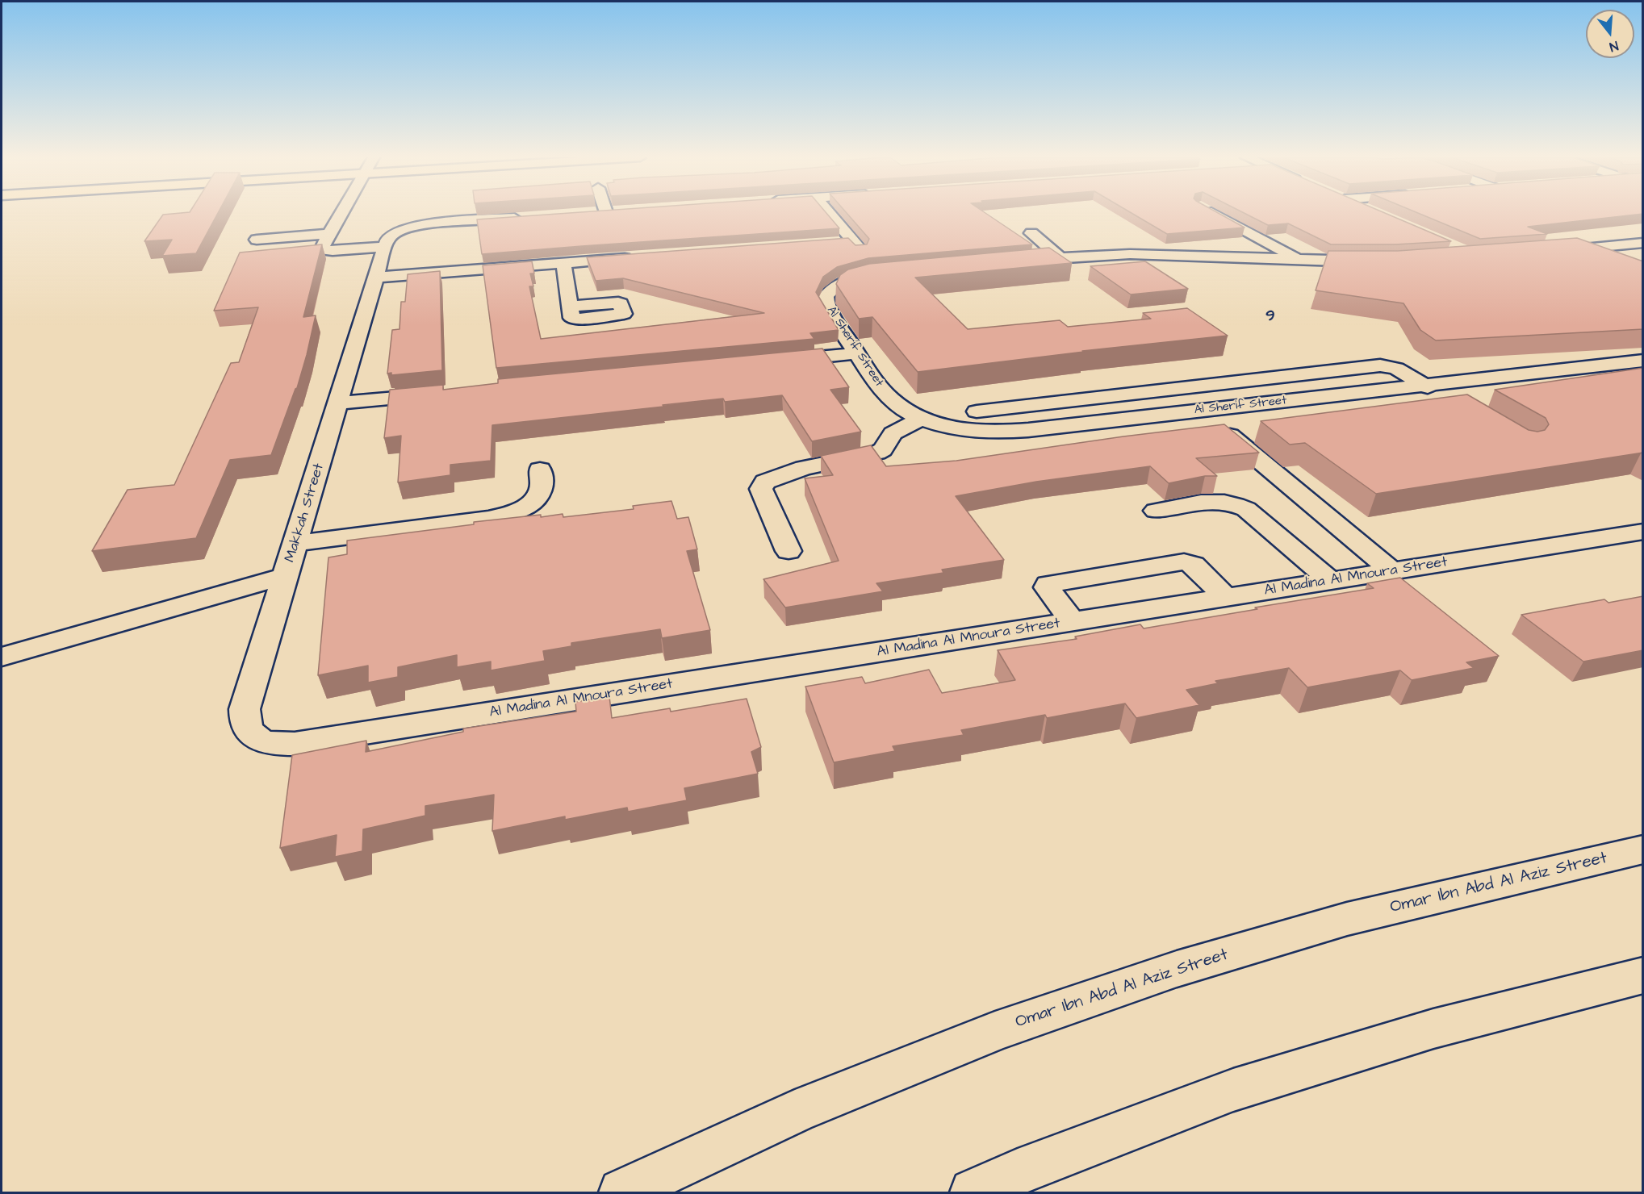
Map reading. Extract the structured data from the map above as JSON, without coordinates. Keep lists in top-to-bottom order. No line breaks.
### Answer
{"streets":{"street":["Al Sherif Street","Makkah Street","Al Madina Al Mnoura Street","Omar Ibn Abd Al Aziz Street"]},"crossings":[["Makkah Street","Al Madina Al Mnoura Street"]],"districts":["9"],"north":"bottom"}
